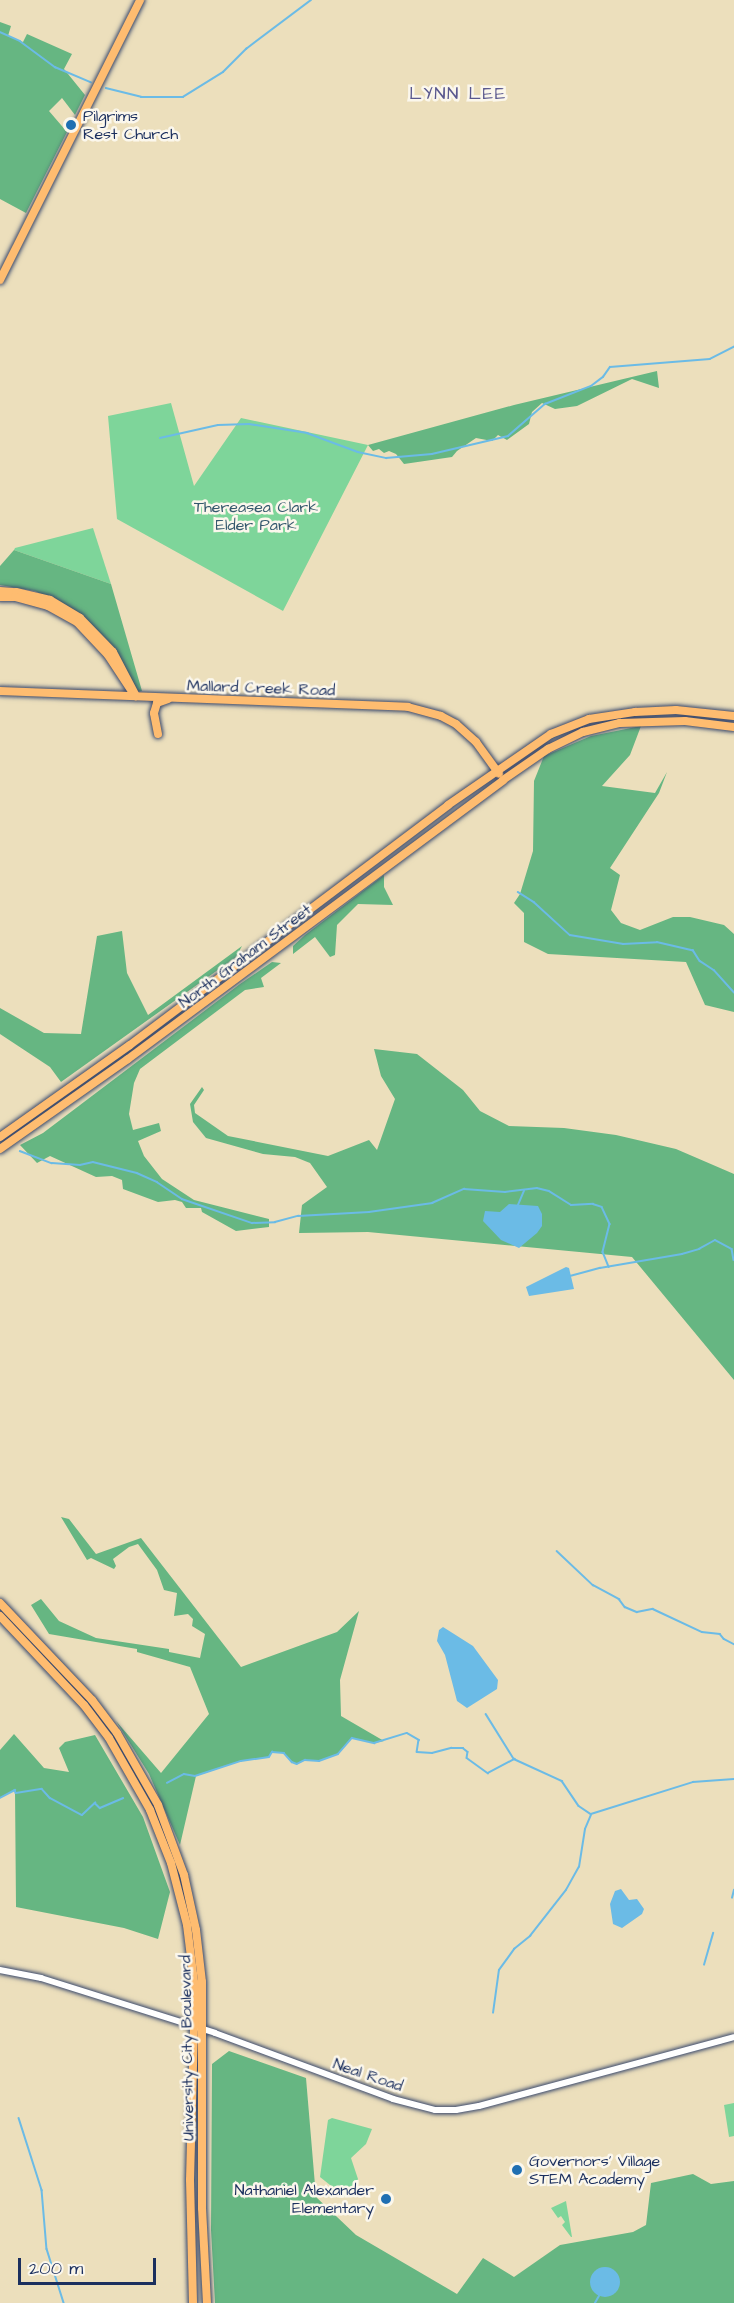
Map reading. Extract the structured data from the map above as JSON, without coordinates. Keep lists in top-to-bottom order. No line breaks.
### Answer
{"streets":{"main road":["Mallard Creek Road","North Graham Street","University City Boulevard"],"street":["Neal Road"]},"crossings":[["Mallard Creek Road","North Graham Street"],["University City Boulevard","Neal Road"]],"districts":["LYNN LEE"],"parks":["Thereasea Clark Elder Park"],"places":["Pilgrims Rest Church","Governors' Village STEM Academy","Nathaniel Alexander Elementary"],"scale_bar":"200 m"}
